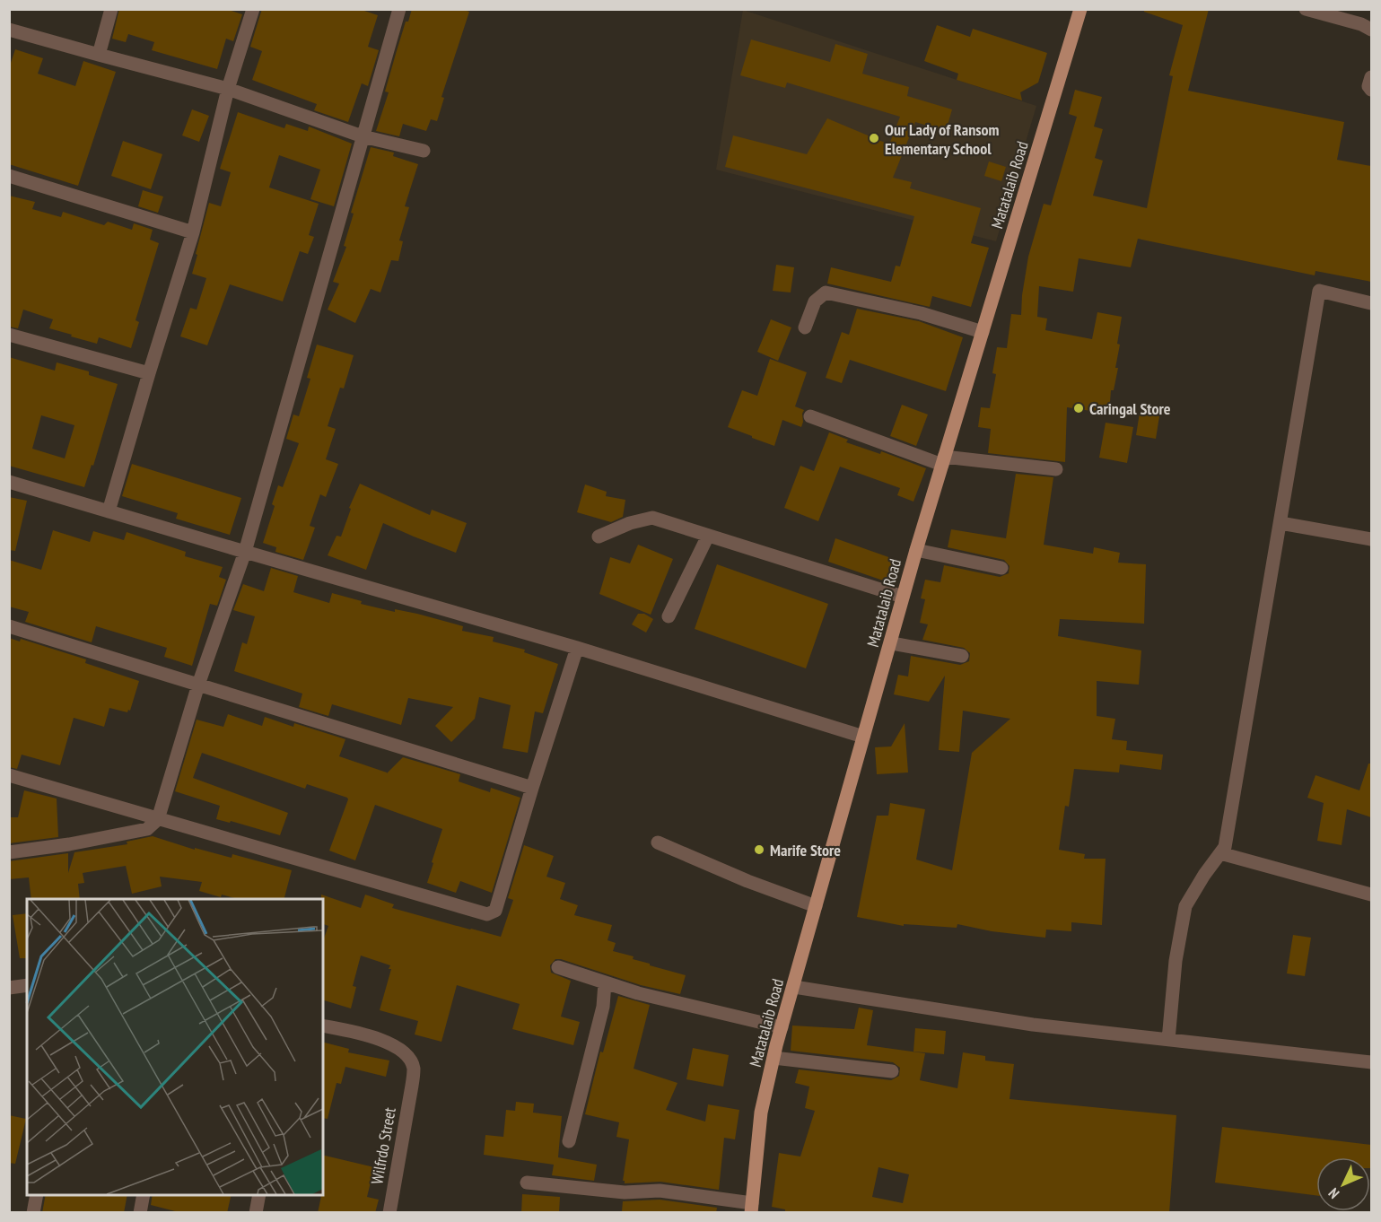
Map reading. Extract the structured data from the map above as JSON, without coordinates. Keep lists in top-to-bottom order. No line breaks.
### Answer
{"streets":{"main road":["Matatalaib Road"],"street":["Wilfrdo Street"]},"places":["Our Lady of Ransom Elementary School","Caringal Store","Marife Store"],"north":"bottom left"}
